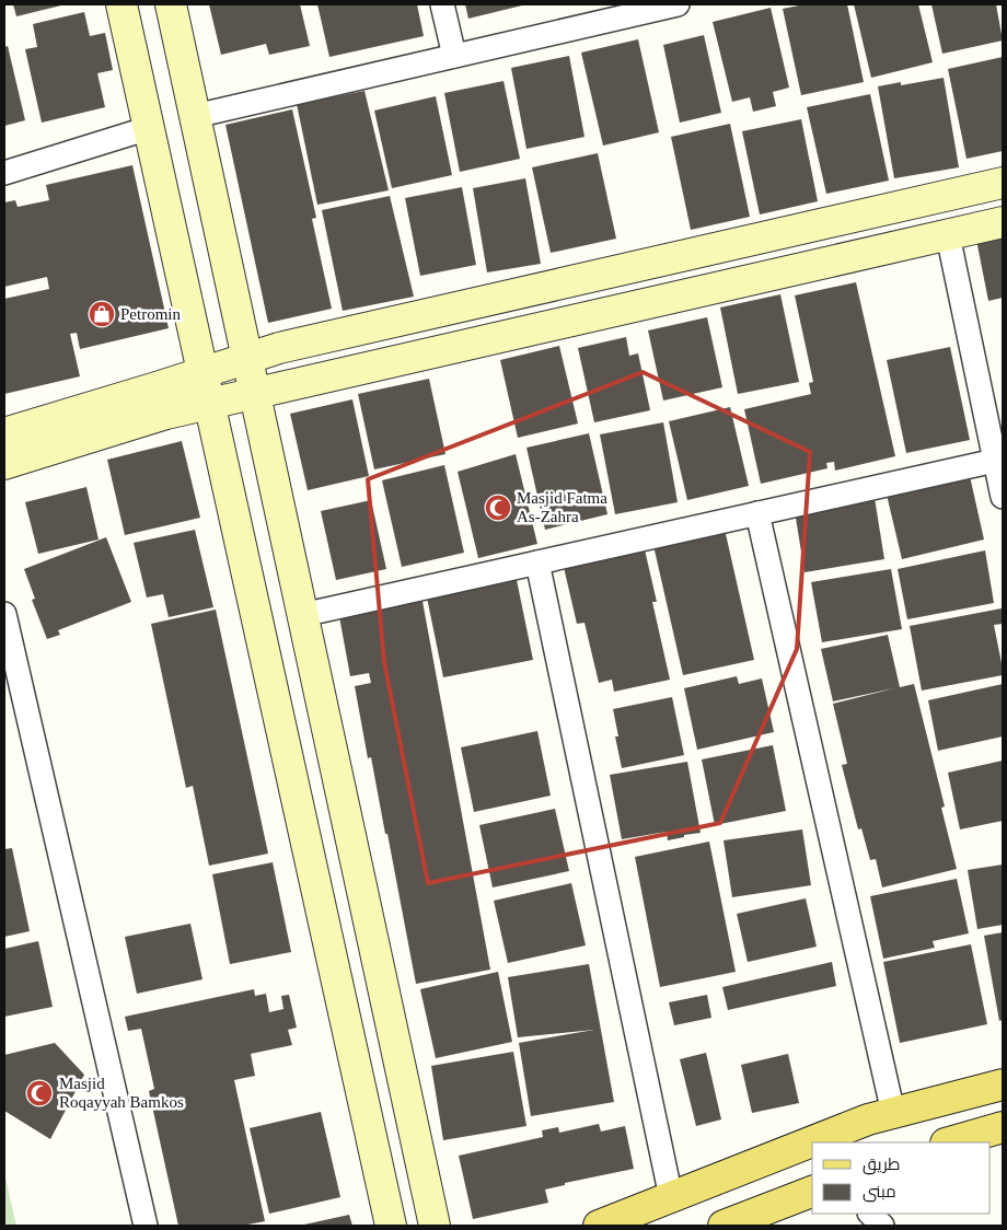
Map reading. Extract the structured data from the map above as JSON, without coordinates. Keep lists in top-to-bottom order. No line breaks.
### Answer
{"places":{"shop":["Petromin"],"mosque":["Masjid Fatma As-Zahra","Masjid Roqayyah Bamkos"]},"legend":["طريق","مبنى"]}
